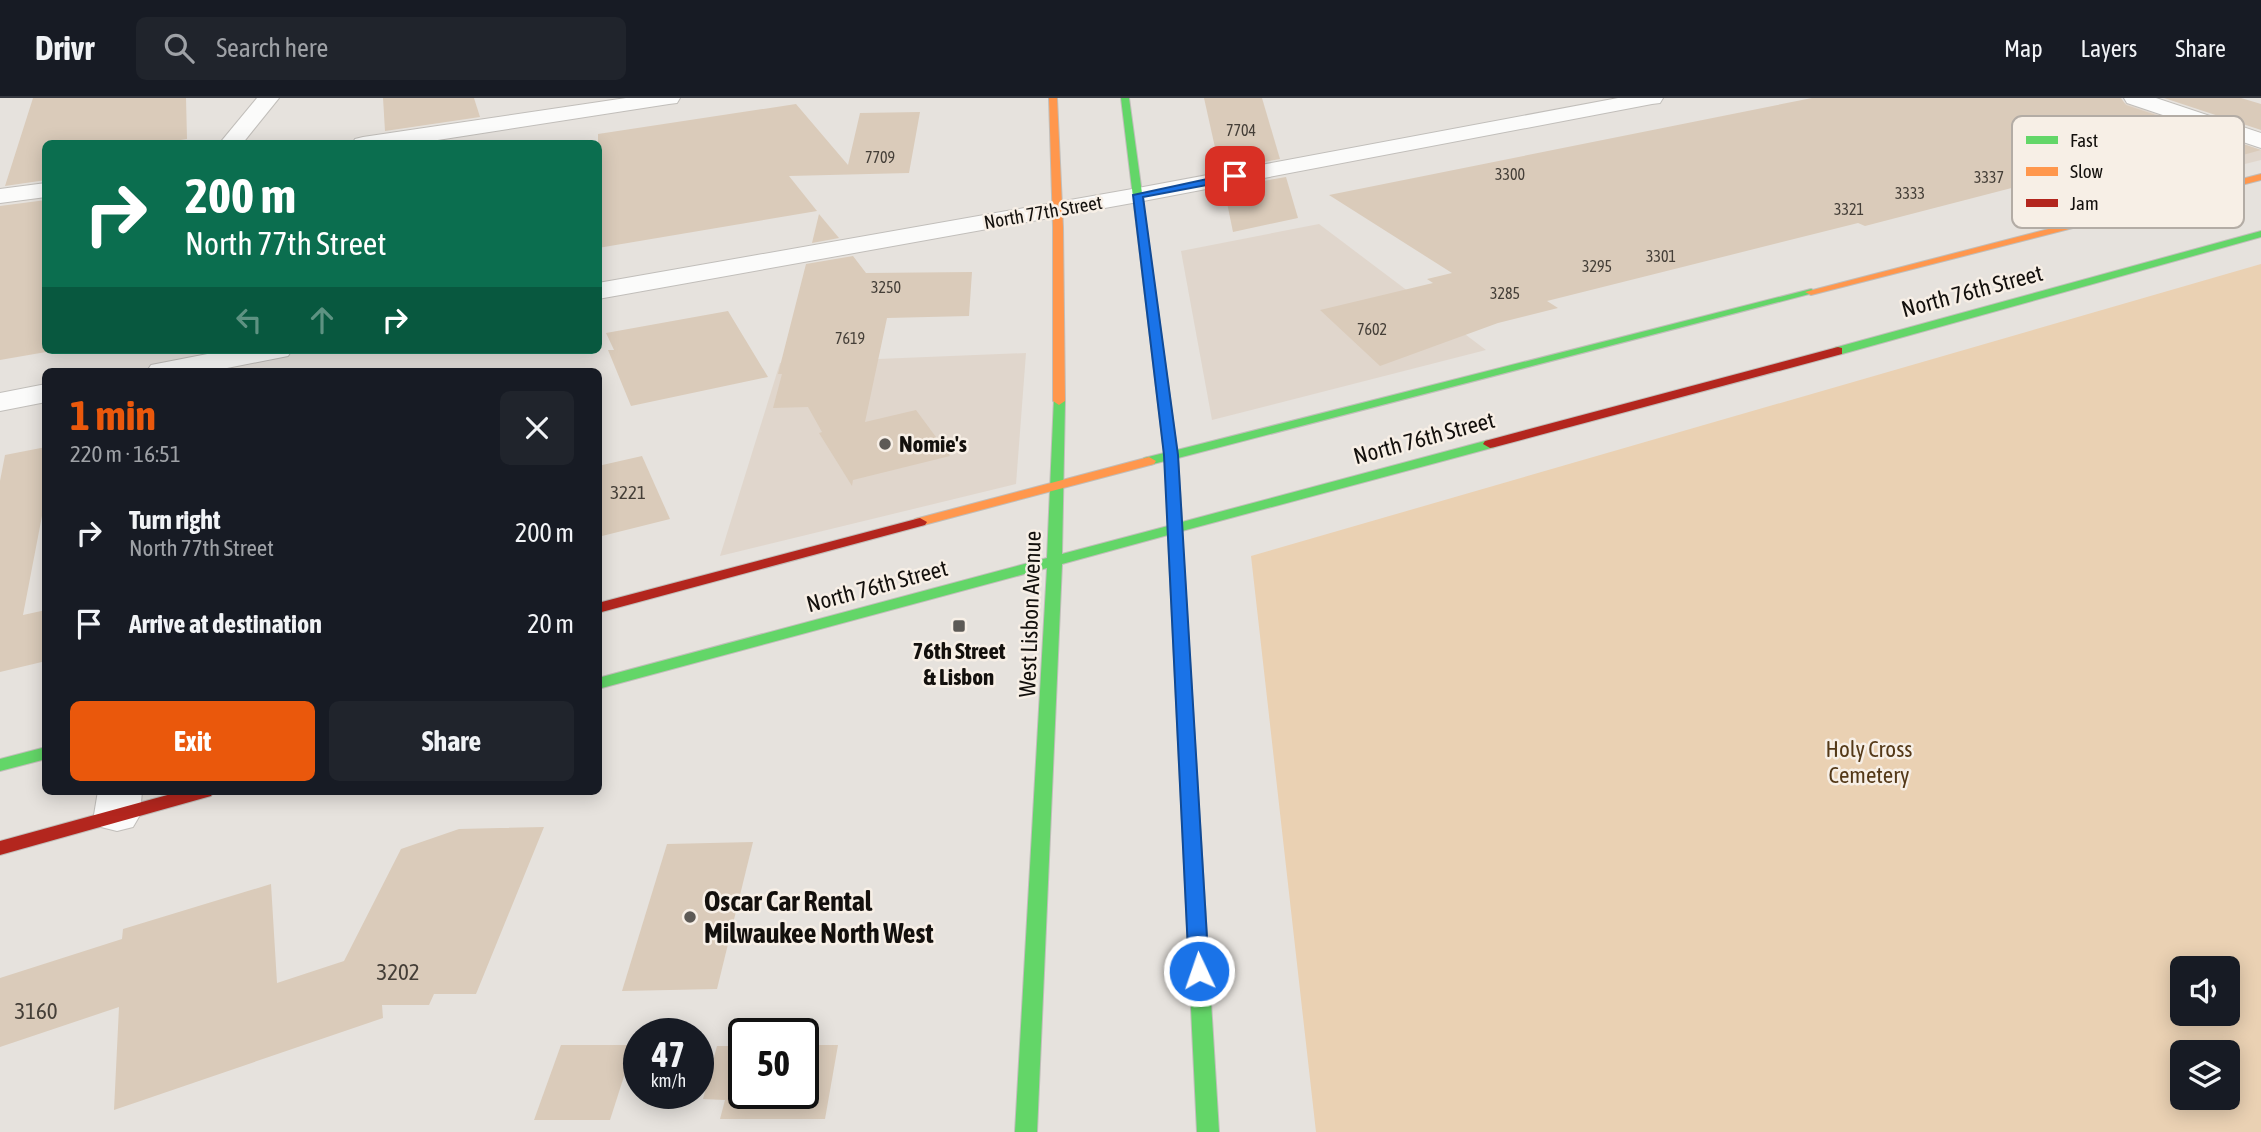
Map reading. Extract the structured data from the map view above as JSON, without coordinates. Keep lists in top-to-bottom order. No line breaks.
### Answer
{"streets":{"main road":["North 76th Street","West Lisbon Avenue"],"street":["North 77th Street"]},"crossings":[["North 77th Street","West Lisbon Avenue"],["North 76th Street","West Lisbon Avenue"]],"parks":["Holy Cross Cemetery"],"places":{"other":["Nomie's","Oscar Car Rental Milwaukee North West"],"transit":["76th Street & Lisbon"]},"house_numbers":["7704","7709","3300","3337","3333","3321","3301","3295","3250","3285","7602","7619","3221","3202","3160"],"legend":["Fast","Slow","Jam"],"page":{"header":"Drivr","search":"Search here","nav":["Map","Layers","Share"],"turn":["200 m","North 77th Street"],"heading":["1 min","220 m · 16:51"],"list":[{"name":"Turn right","note":"North 77th Street","value":"200 m"},{"name":"Arrive at destination","value":"20 m"}],"buttons":["Exit","Share"],"speed":"47 km/h","limit":"50"}}
